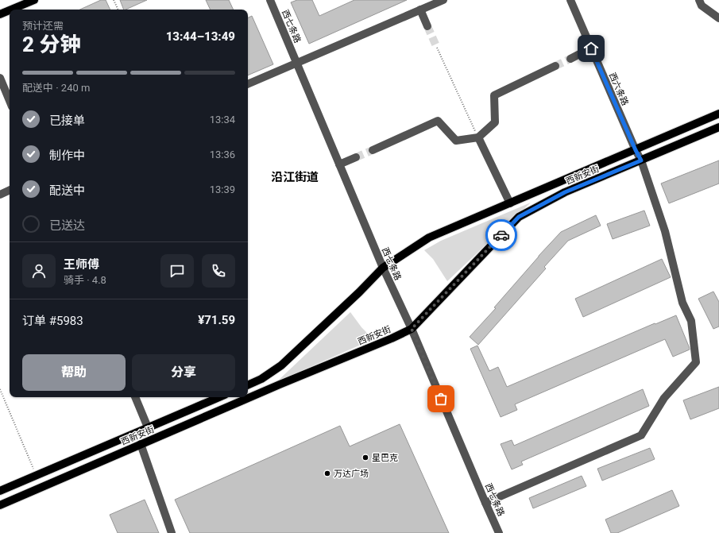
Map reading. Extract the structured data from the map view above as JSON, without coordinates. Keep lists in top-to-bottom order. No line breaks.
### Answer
{"streets":{"main road":["西新安街"],"street":["西七条路","西六条路"]},"crossings":[["西七条路","西六条路"],["西七条路","西新安街"],["西六条路","西新安街"]],"districts":["沿江街道"],"places":["星巴克","万达广场"],"page":{"heading":["2 分钟","预计还需","13:44–13:49"],"panel":["王师傅","骑手 · 4.8","订单 #5983","¥71.59"],"bar":"配送中 · 240 m","list":[["已接单","13:34"],["制作中","13:36"],["配送中","13:39"],"已送达"],"buttons":["帮助","分享"]}}
